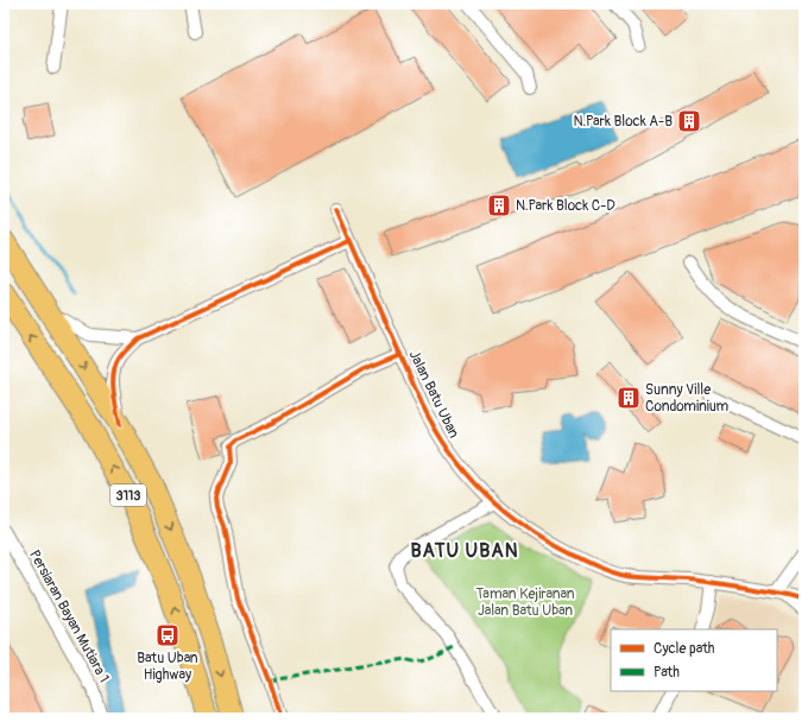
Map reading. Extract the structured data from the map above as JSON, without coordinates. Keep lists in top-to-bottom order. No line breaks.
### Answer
{"streets":{"highway":["3113"],"street":["Jalan Batu Uban","Persiaran Bayan Mutiara 1"]},"districts":["BATU UBAN"],"parks":["Taman Kejiranan Jalan Batu Uban"],"places":{"building":["N.Park Block A-B","N.Park Block C-D","Sunny Ville Condominium"],"bus stop":["Batu Uban Highway"]},"legend":["Cycle path","Path"]}
